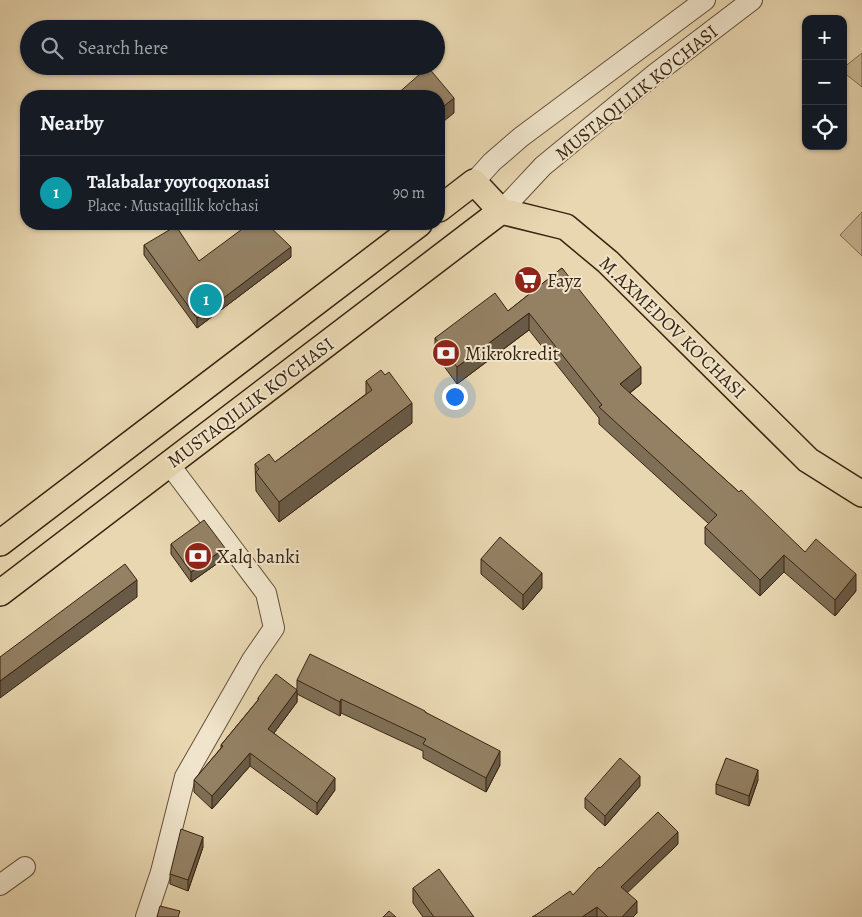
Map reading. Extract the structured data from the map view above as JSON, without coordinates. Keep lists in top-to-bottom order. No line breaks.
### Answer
{"streets":{"main road":["MUSTAQILLIK KO’CHASI","M.AXMEDOV KO'CHASI"]},"crossings":[["MUSTAQILLIK KO’CHASI","M.AXMEDOV KO'CHASI"]],"places":{"supermarket":["Fayz"],"bank":["Mikrokredit","Xalq banki"]},"page":{"map_buttons":["+","−"],"search":"Search here","heading":"Nearby","list":[{"mark":"1","name":"Talabalar yoytoqxonasi","note":"Place · Mustaqillik ko’chasi","value":"90 m"}],"pins":"1"}}
